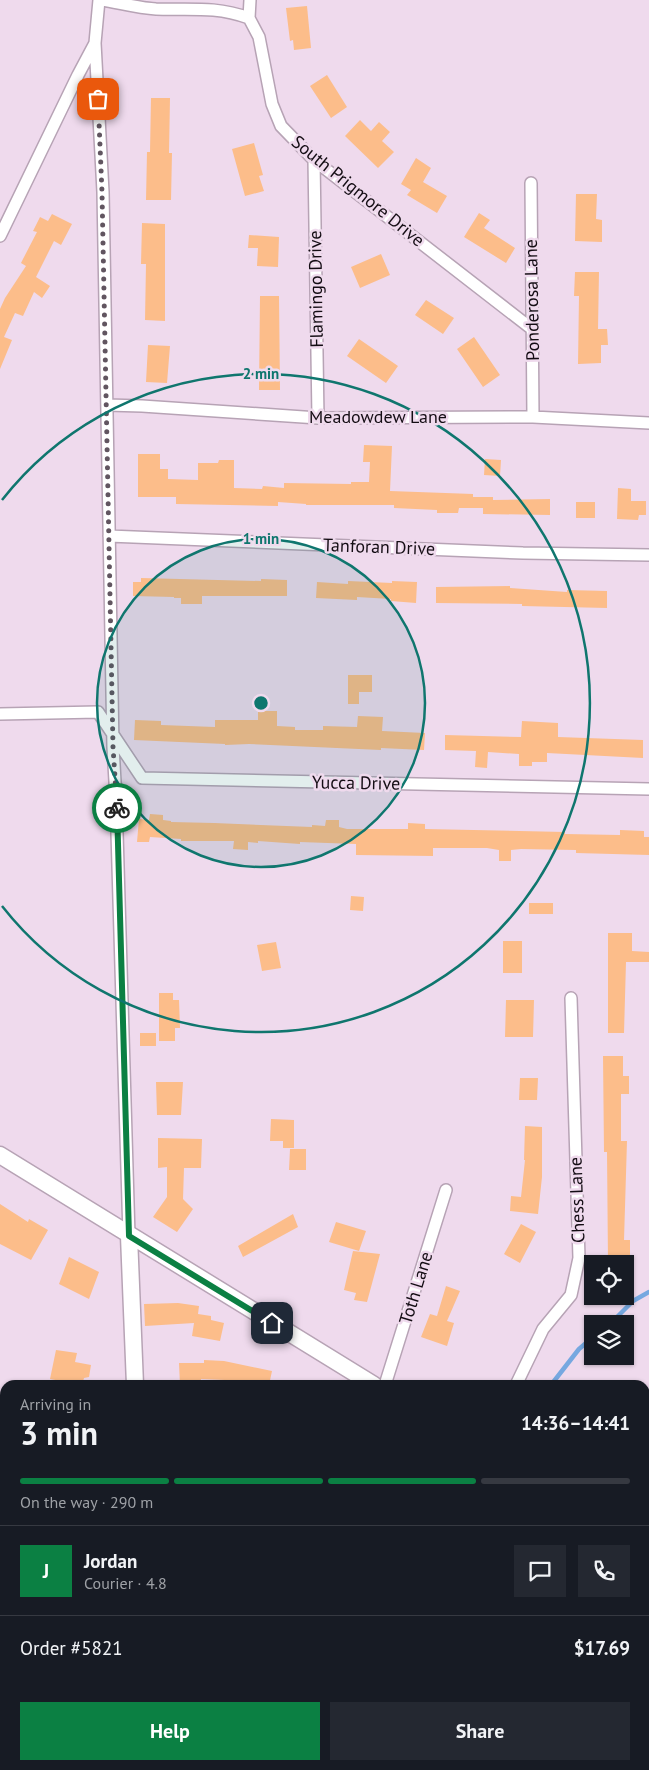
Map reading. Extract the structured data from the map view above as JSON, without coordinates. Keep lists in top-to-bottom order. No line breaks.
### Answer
{"streets":{"street":["South Prigmore Drive","Flamingo Drive","Ponderosa Lane","Meadowdew Lane","Tanforan Drive","Yucca Drive","Chess Lane","Toth Lane"]},"crossings":[["South Prigmore Drive","Flamingo Drive"],["South Prigmore Drive","Ponderosa Lane"],["Flamingo Drive","Meadowdew Lane"],["Ponderosa Lane","Meadowdew Lane"]],"page":{"heading":["3 min","Arriving in","14:36–14:41"],"panel":["Jordan","Courier · 4.8","Order #5821","$17.69"],"bar":"On the way · 290 m","round":"J","buttons":["Help","Share"]},"rings":["2 min","1 min"]}
